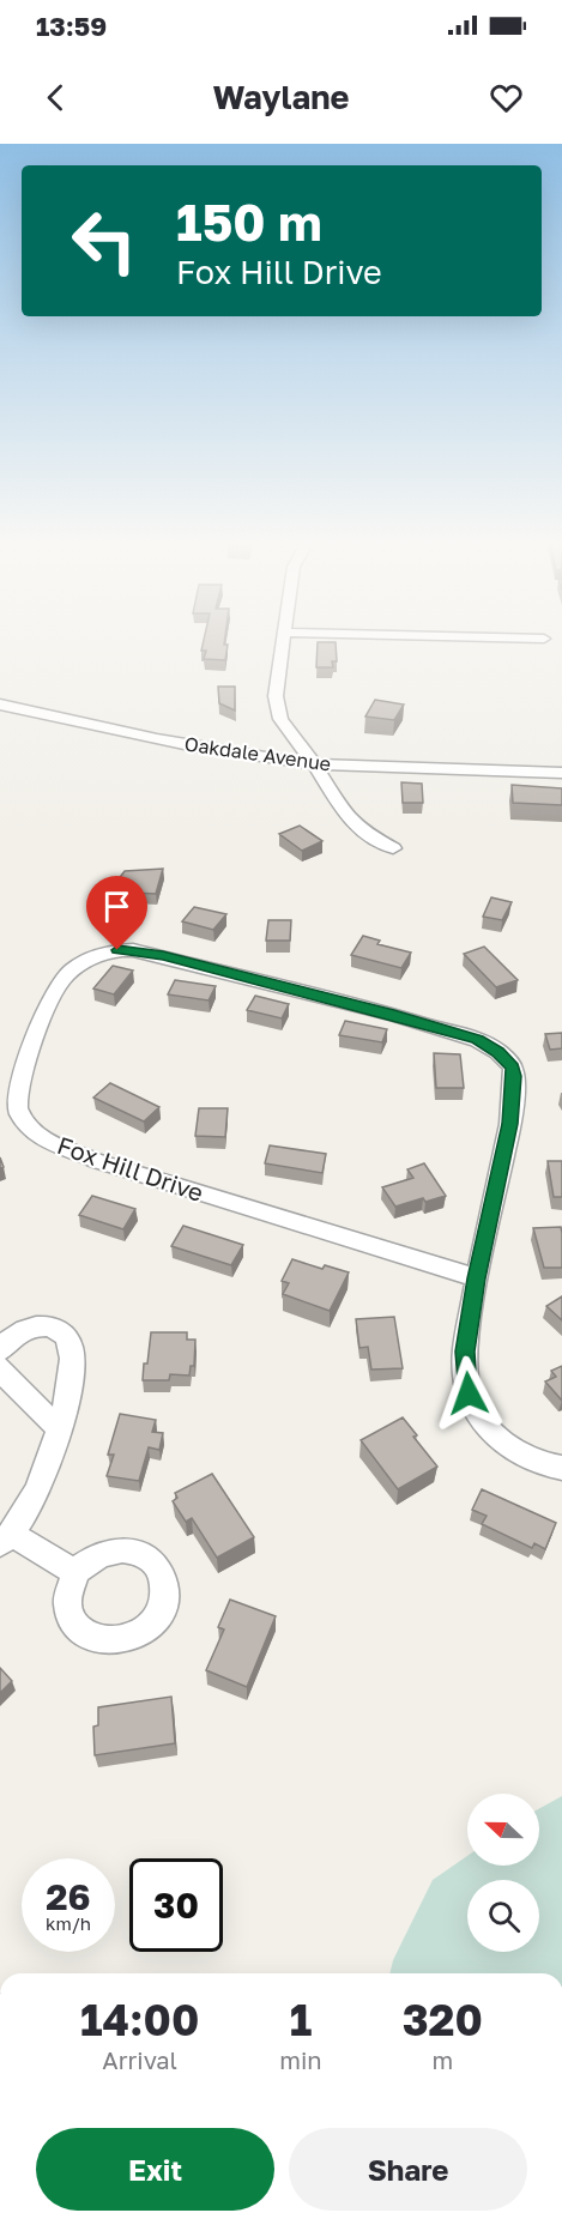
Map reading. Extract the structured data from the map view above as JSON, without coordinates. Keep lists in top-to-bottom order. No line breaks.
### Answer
{"streets":{"street":["Oakdale Avenue","Fox Hill Drive"]},"north":"left","page":{"status":"13:59","header":"Waylane","turn":["150 m","Fox Hill Drive"],"speed":"26 km/h","limit":"30","eta":["14:00","Arrival","1","min","320","m"],"buttons":["Exit","Share"]}}
